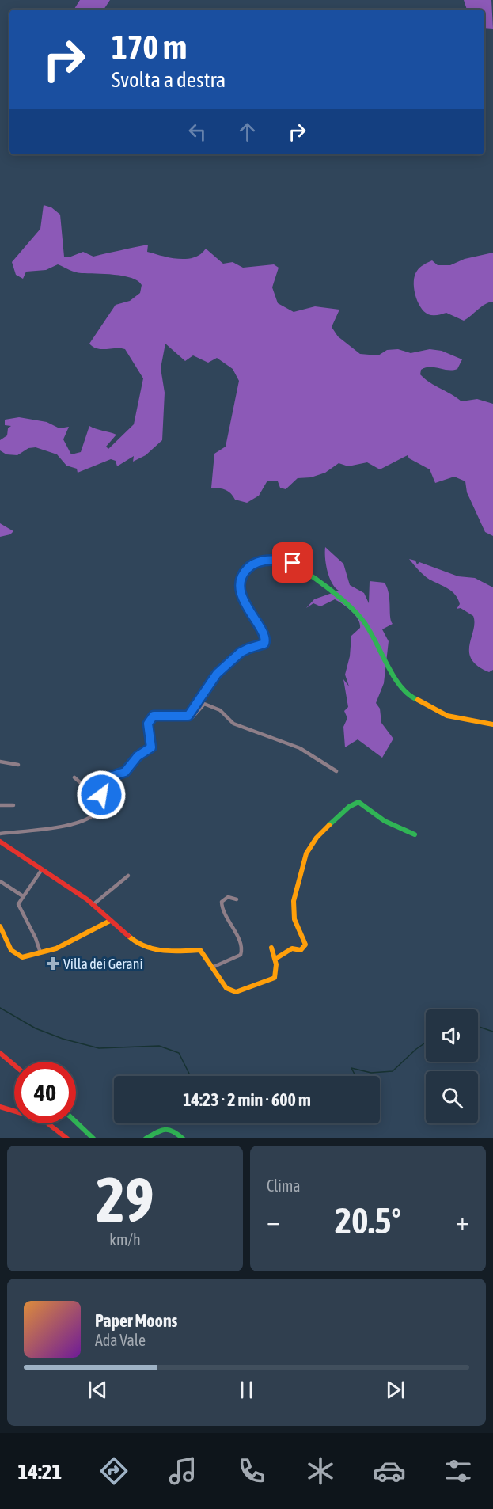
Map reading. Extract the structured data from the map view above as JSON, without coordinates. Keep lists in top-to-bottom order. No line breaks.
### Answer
{"places":{"health":["Villa dei Gerani"]},"page":{"turn":["170 m","Svolta a destra"],"limit":"40","trip":"14:23 · 2 min · 600 m","tile":[["29","km/h"],"Clima"],"heat":["−","20.5°","+"],"song":["Paper Moons","Ada Vale"],"tabs":"14:21"}}
